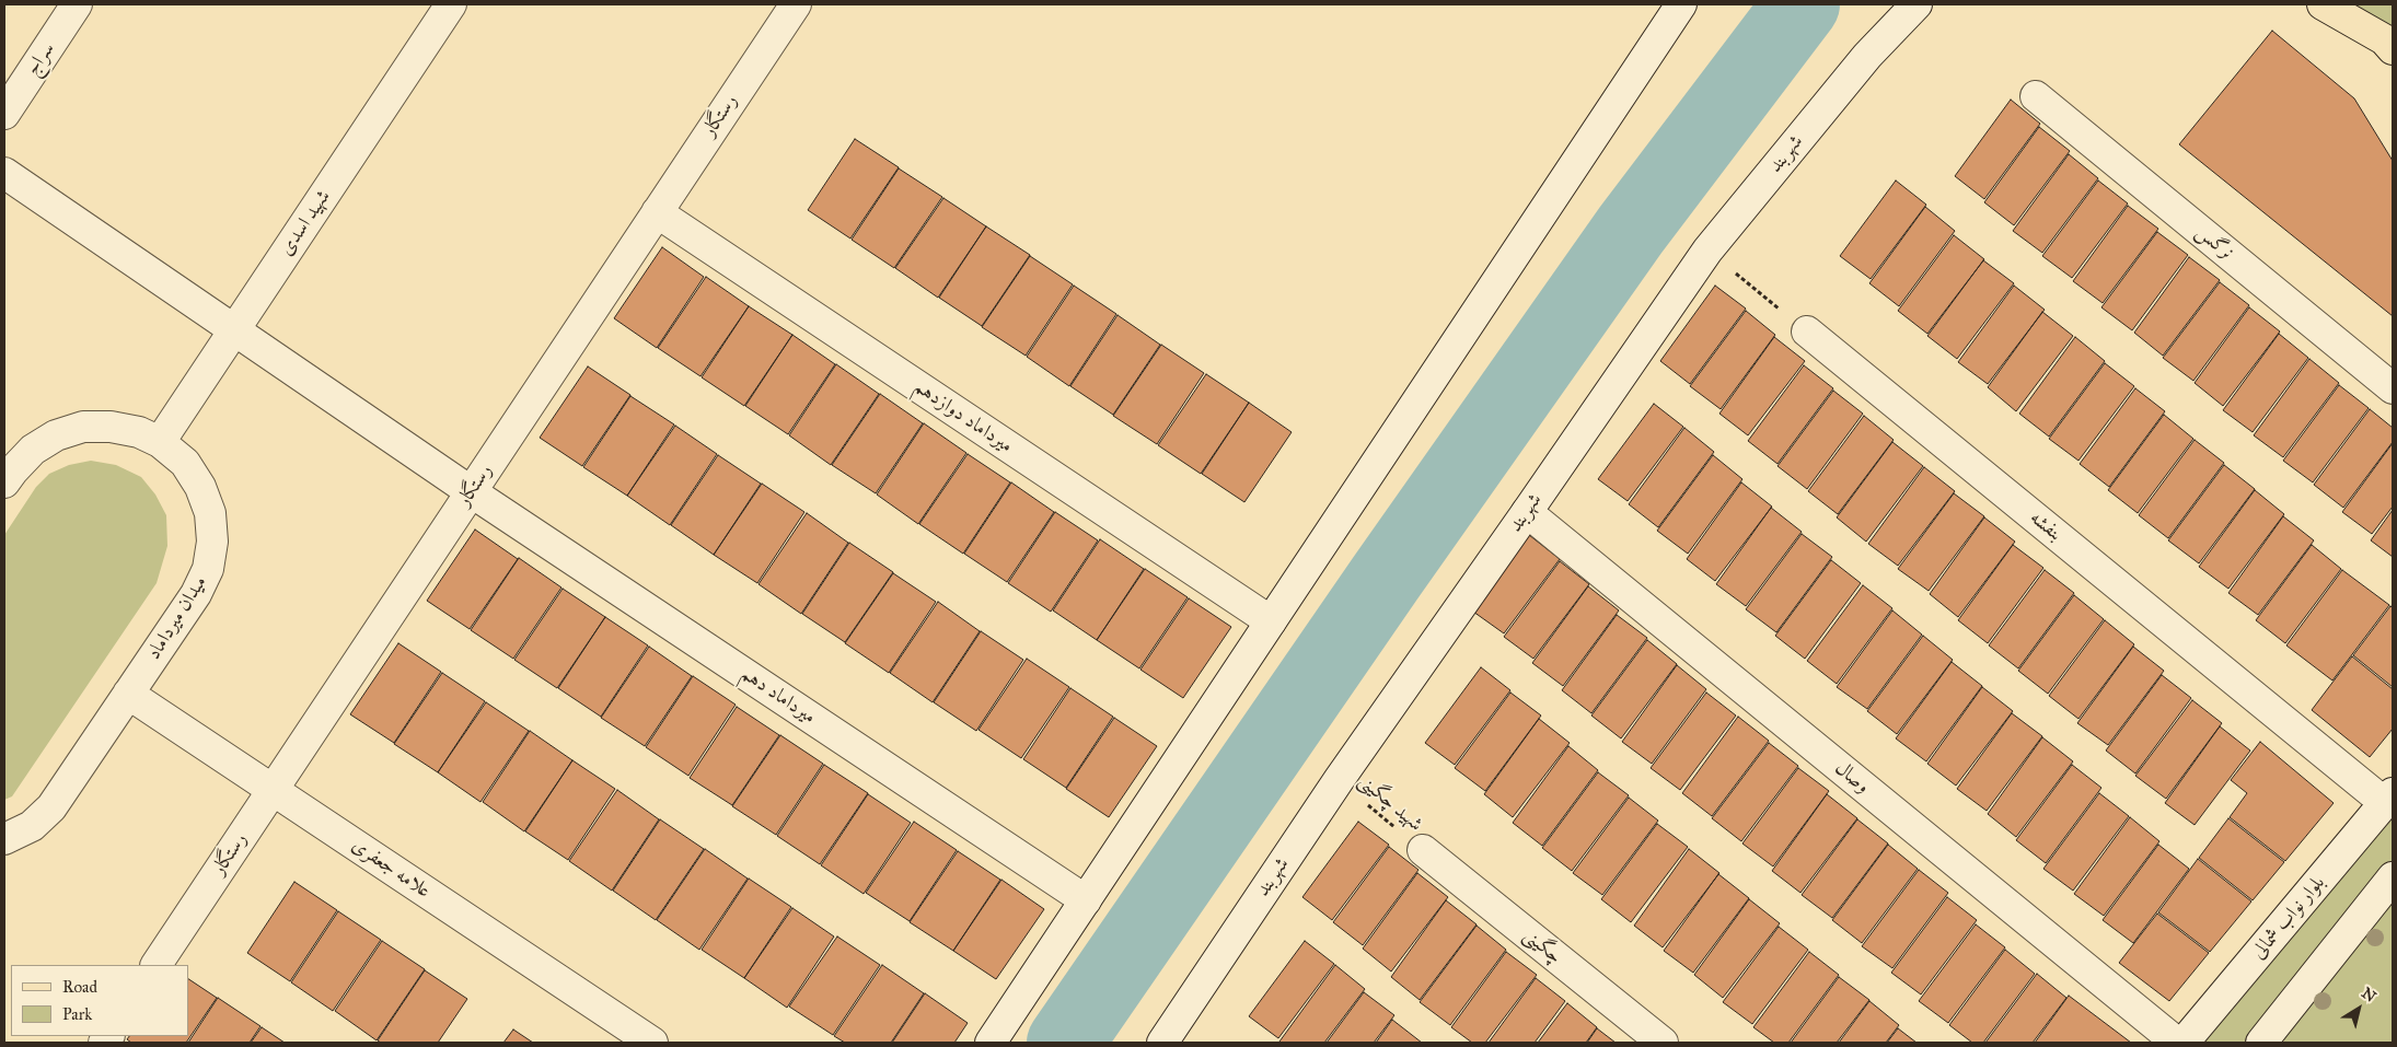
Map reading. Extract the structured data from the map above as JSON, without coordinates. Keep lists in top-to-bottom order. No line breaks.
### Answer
{"streets":{"street":["سراج","رستگار","شهربند","شهید اسدی","نرگس","میرداماد دوازدهم","بنفشه","میدان میرداماد","میرداماد دهم","وصال","علامه جعفری","بلوار نواب شمالی","چگینی"],"path":["شهید چگینی"]},"crossings":[["رستگار","میرداماد دوازدهم"],["رستگار","میرداماد دهم"],["رستگار","علامه جعفری"],["شهربند","وصال"],["شهربند","شهید چگینی"],["شهید اسدی","میدان میرداماد"],["شهید اسدی","میرداماد دهم"],["بنفشه","بلوار نواب شمالی"],["میدان میرداماد","علامه جعفری"],["شهید چگینی","چگینی"]],"legend":["Road","Park"],"north":"top right"}
